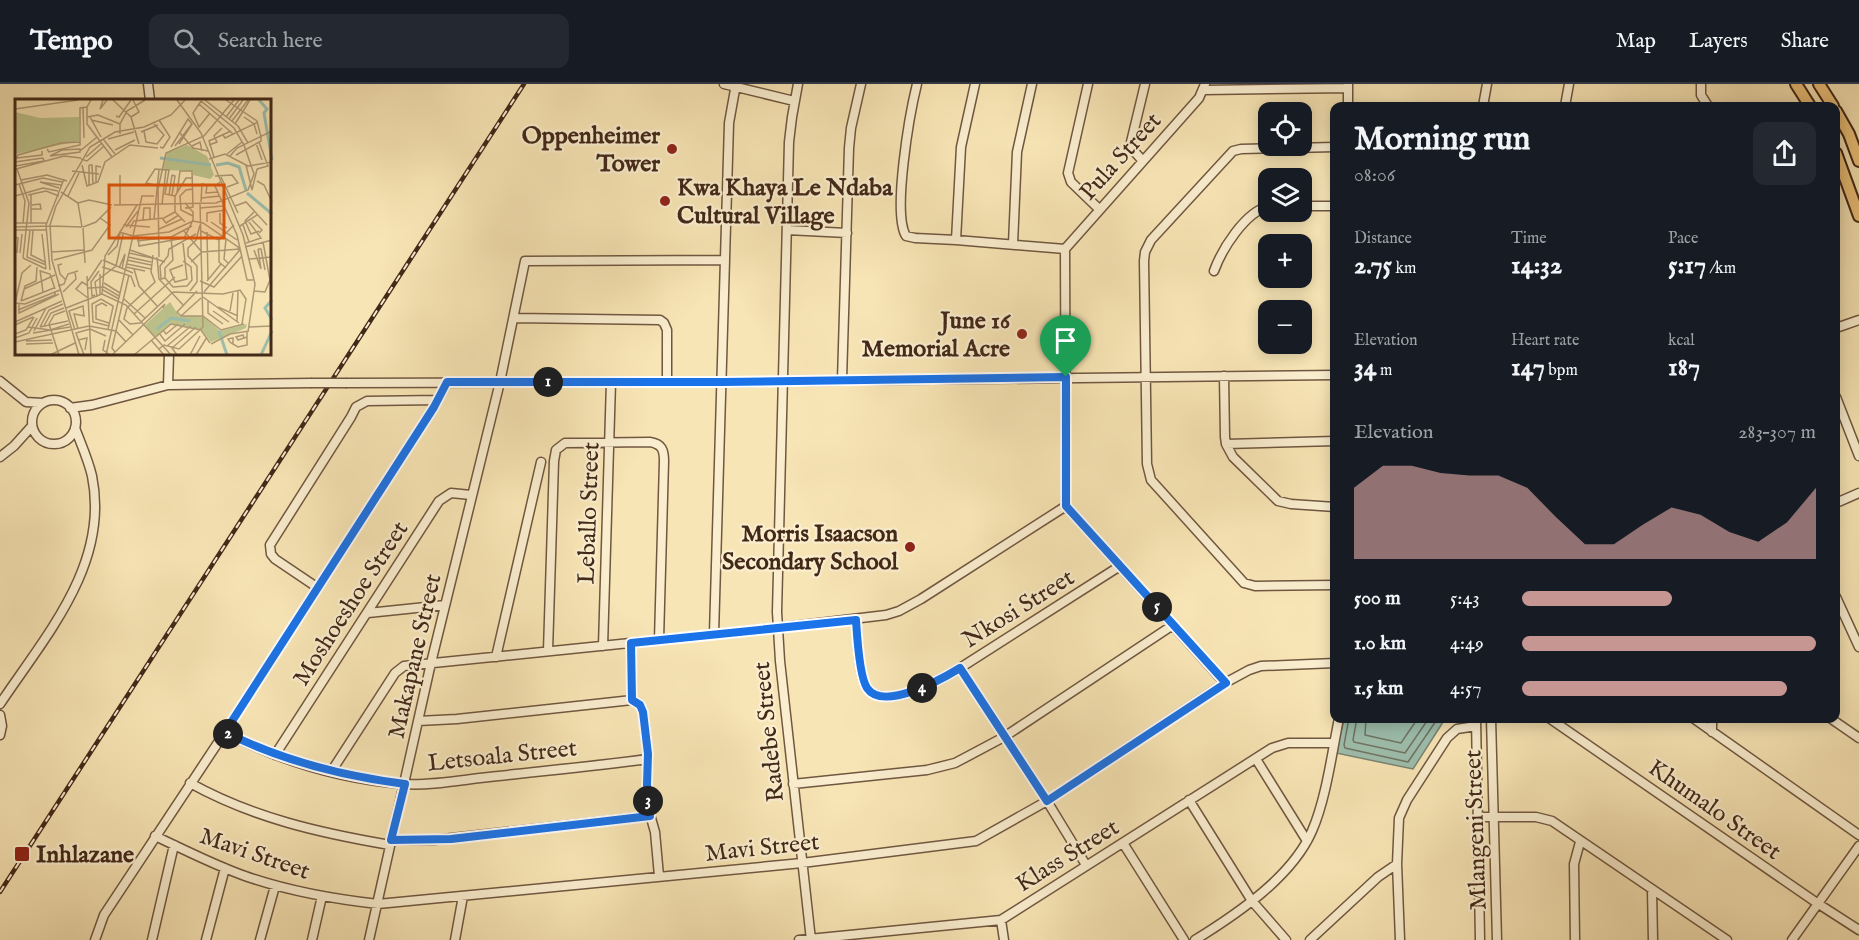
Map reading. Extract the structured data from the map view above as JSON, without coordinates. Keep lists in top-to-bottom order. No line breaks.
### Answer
{"streets":{"street":["Pula Street","Leballo Street","Moshoeshoe Street","Nkosi Street","Makapane Street","Radebe Street","Letsoala Street","Khumalo Street","Mlangeni Street","Mavi Street","Klass Street"]},"crossings":[["Moshoeshoe Street","Makapane Street"],["Moshoeshoe Street","Letsoala Street"],["Makapane Street","Letsoala Street"],["Makapane Street","Mavi Street"],["Radebe Street","Mavi Street"],["Radebe Street","Klass Street"]],"places":{"other":["Oppenheimer Tower","Kwa Khaya Le Ndaba Cultural Village","June 16 Memorial Acre","Morris Isaacson Secondary School"],"transit":["Inhlazane"]},"page":{"header":"Tempo","search":"Search here","nav":["Map","Layers","Share"],"map_buttons":["+","−"],"heading":["Morning run","08:06"],"stats":[["Distance","2.75 km"],["Time","14:32"],["Pace","5:17 /km"],["Elevation","34 m"],["Heart rate","147 bpm"],["kcal","187"]],"pins":["1","5","4","2","3"],"chart":["Elevation","283–307 m"],"list":[{"name":"500 m","note":"5:43"},{"name":"1.0 km","note":"4:49"},{"name":"1.5 km","note":"4:57"}]}}
